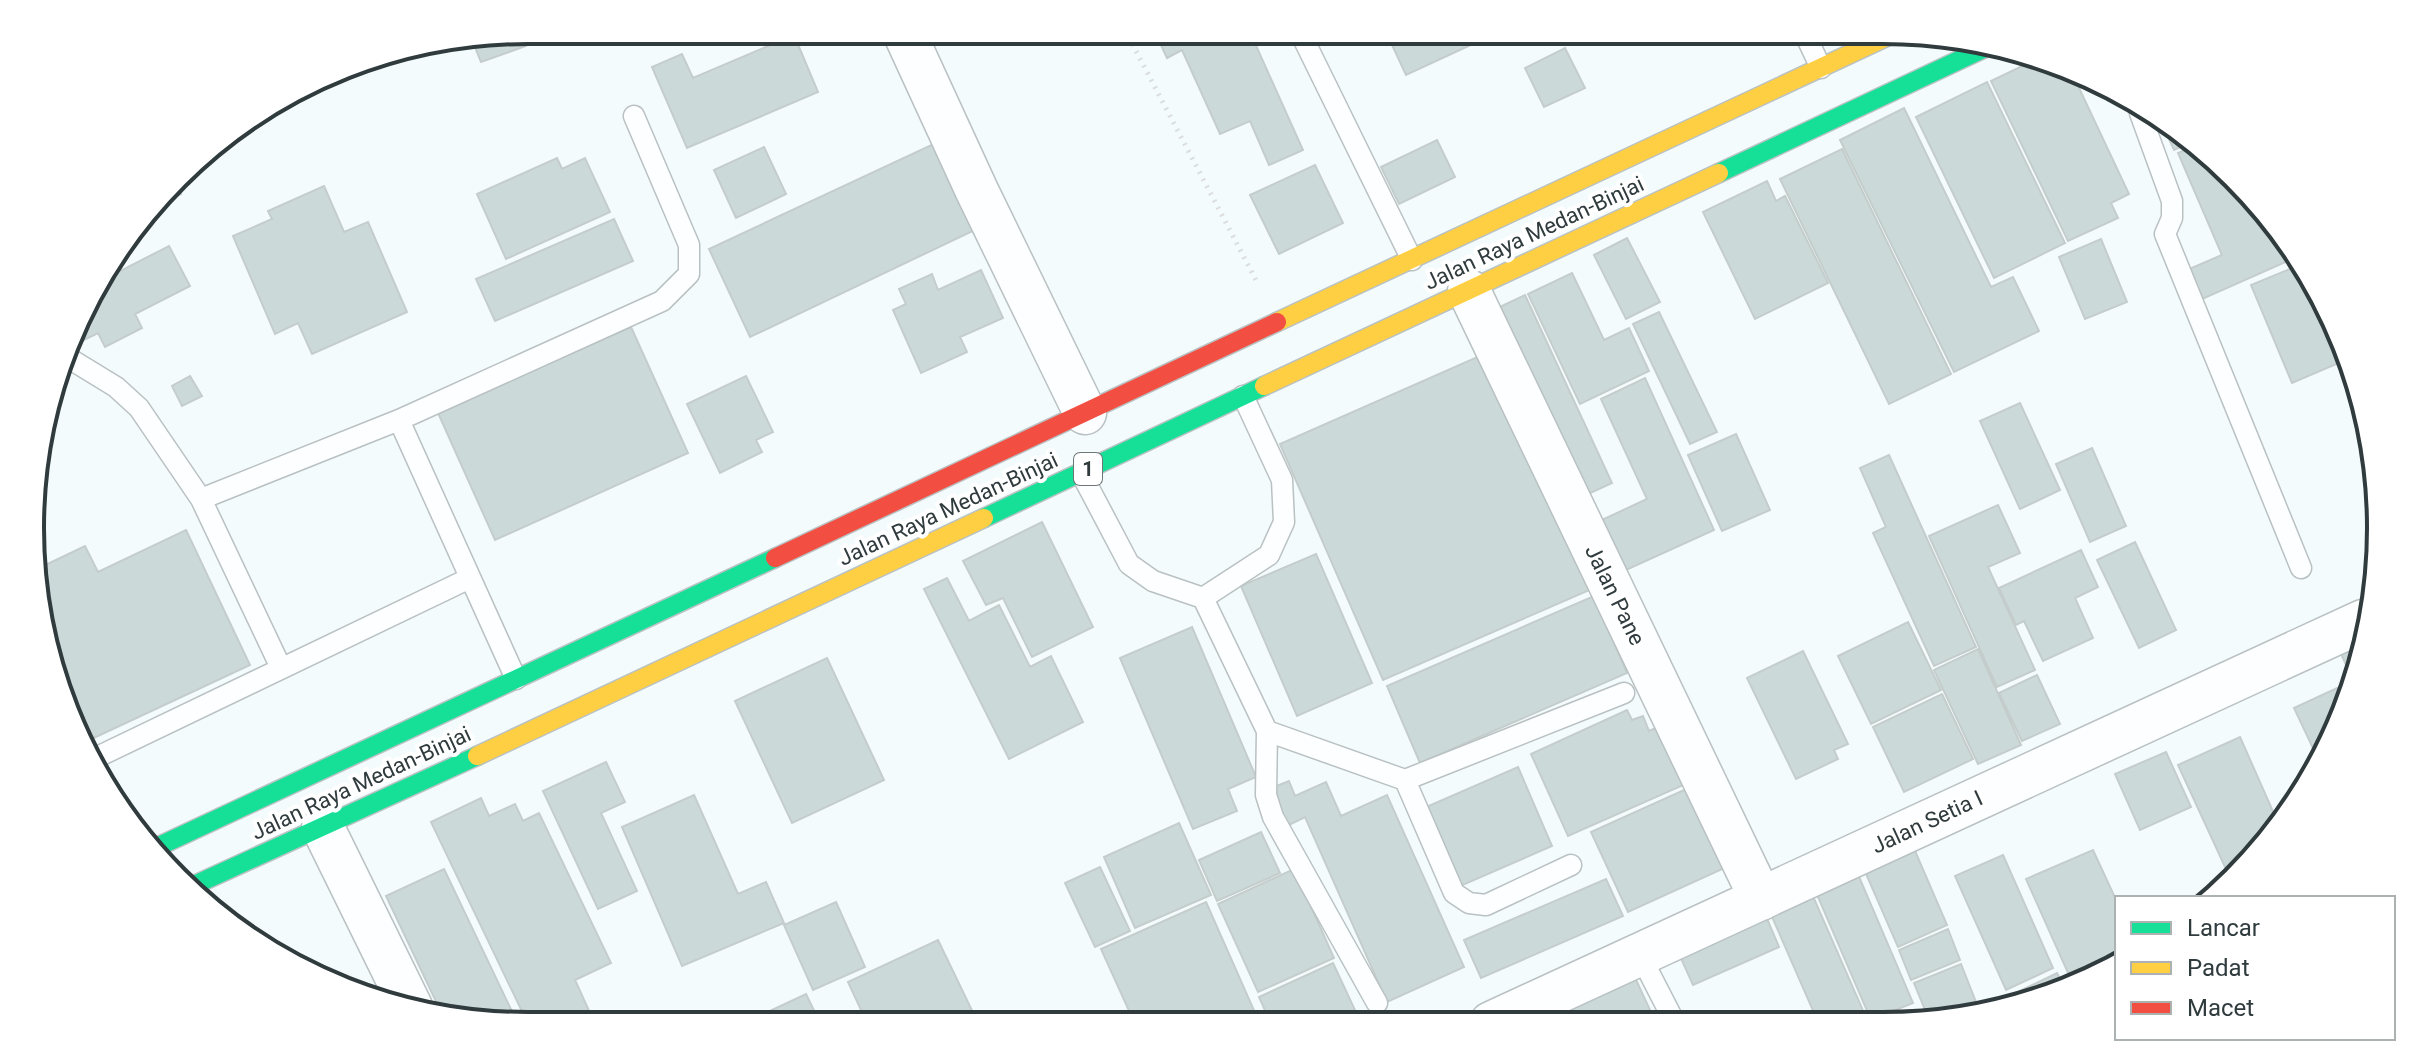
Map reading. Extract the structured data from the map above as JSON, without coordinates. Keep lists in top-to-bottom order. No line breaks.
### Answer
{"streets":{"highway":["Jalan Raya Medan-Binjai","1"],"street":["Jalan Pane","Jalan Setia I"]},"crossings":[["Jalan Raya Medan-Binjai","Jalan Pane"],["Jalan Pane","Jalan Setia I"]],"legend":["Lancar","Padat","Macet"]}
